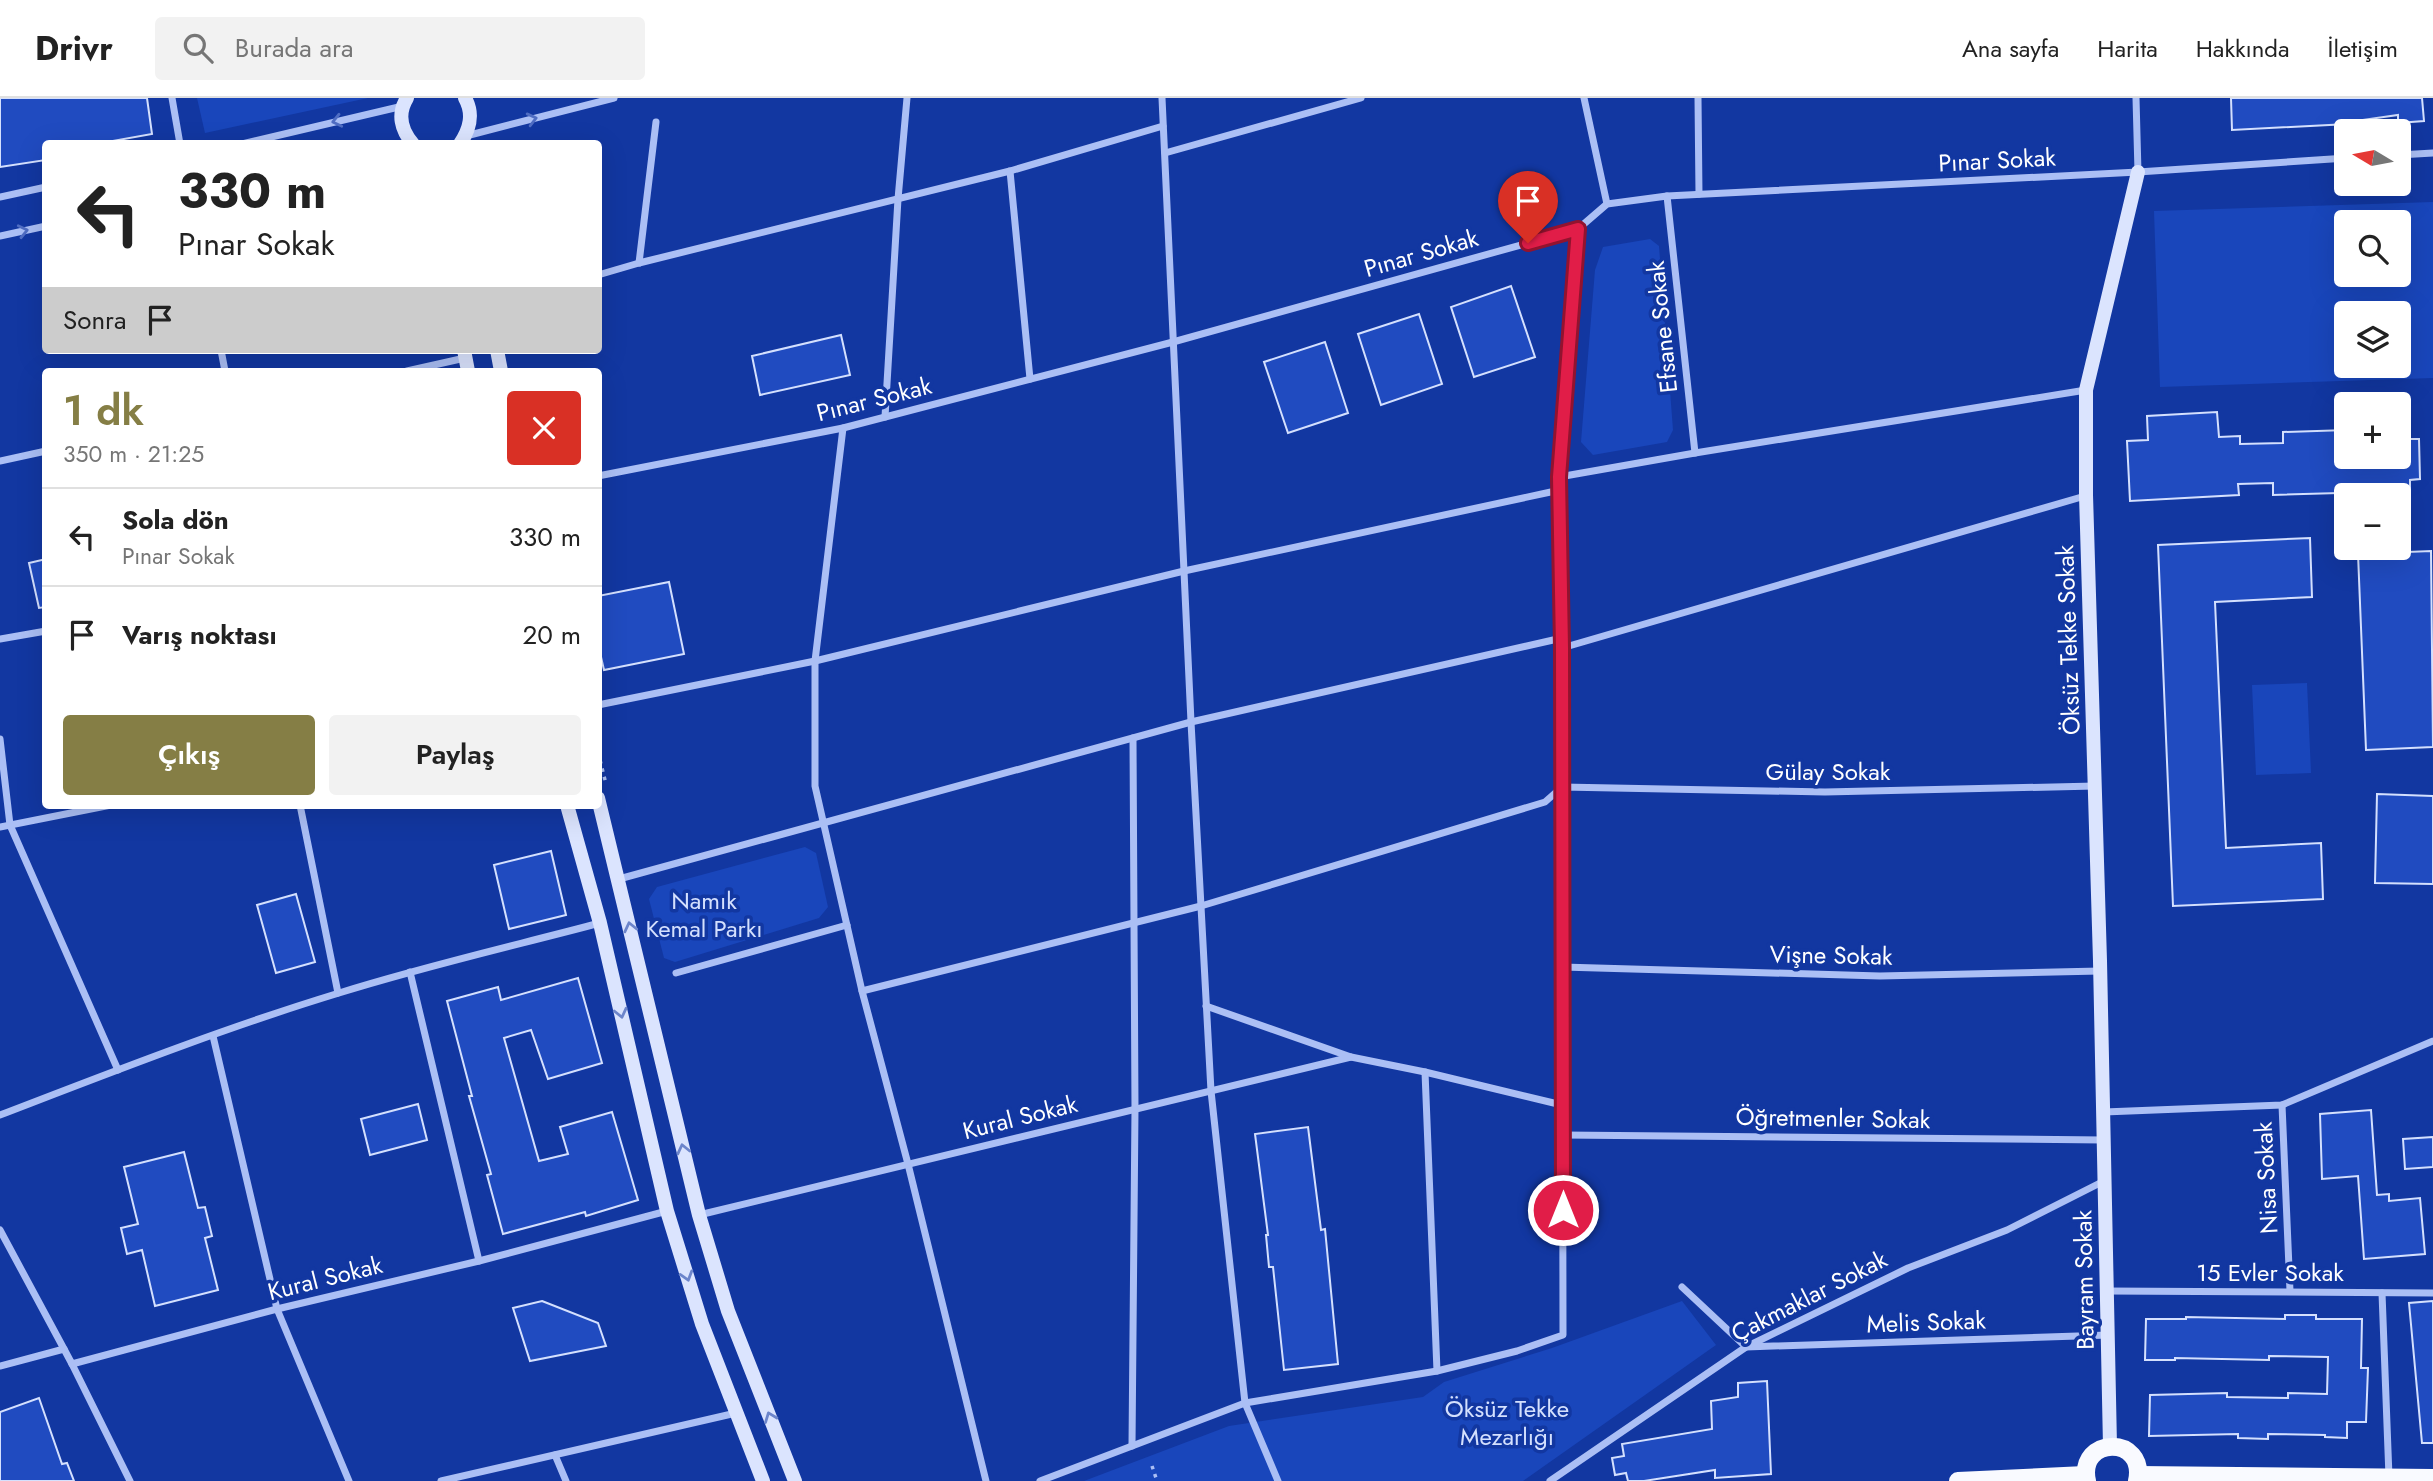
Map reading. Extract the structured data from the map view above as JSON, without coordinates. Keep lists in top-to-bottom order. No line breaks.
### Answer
{"streets":{"main road":["Öksüz Tekke Sokak","Bayram Sokak"],"street":["Pınar Sokak","Efsane Sokak","Gülay Sokak","Vişne Sokak","Kural Sokak","Öğretmenler Sokak","Nisa Sokak","15 Evler Sokak","Çakmaklar Sokak","Melis Sokak"]},"crossings":[["Pınar Sokak","Efsane Sokak"],["Pınar Sokak","Öksüz Tekke Sokak"],["Öksüz Tekke Sokak","Gülay Sokak"],["Öksüz Tekke Sokak","Vişne Sokak"],["Öksüz Tekke Sokak","Bayram Sokak"],["Öğretmenler Sokak","Bayram Sokak"],["Nisa Sokak","15 Evler Sokak"],["15 Evler Sokak","Bayram Sokak"],["Bayram Sokak","Çakmaklar Sokak"],["Bayram Sokak","Melis Sokak"],["Çakmaklar Sokak","Melis Sokak"]],"parks":["Namık Kemal Parkı","Öksüz Tekke Mezarlığı"],"north":"left","page":{"header":"Drivr","search":"Burada ara","nav":["Ana sayfa","Harita","Hakkında","İletişim"],"map_buttons":["+","−"],"turn":["330 m","Pınar Sokak"],"then":"Sonra","heading":["1 dk","350 m · 21:25"],"list":[{"name":"Sola dön","note":"Pınar Sokak","value":"330 m"},{"name":"Varış noktası","value":"20 m"}],"buttons":["Çıkış","Paylaş"]}}
